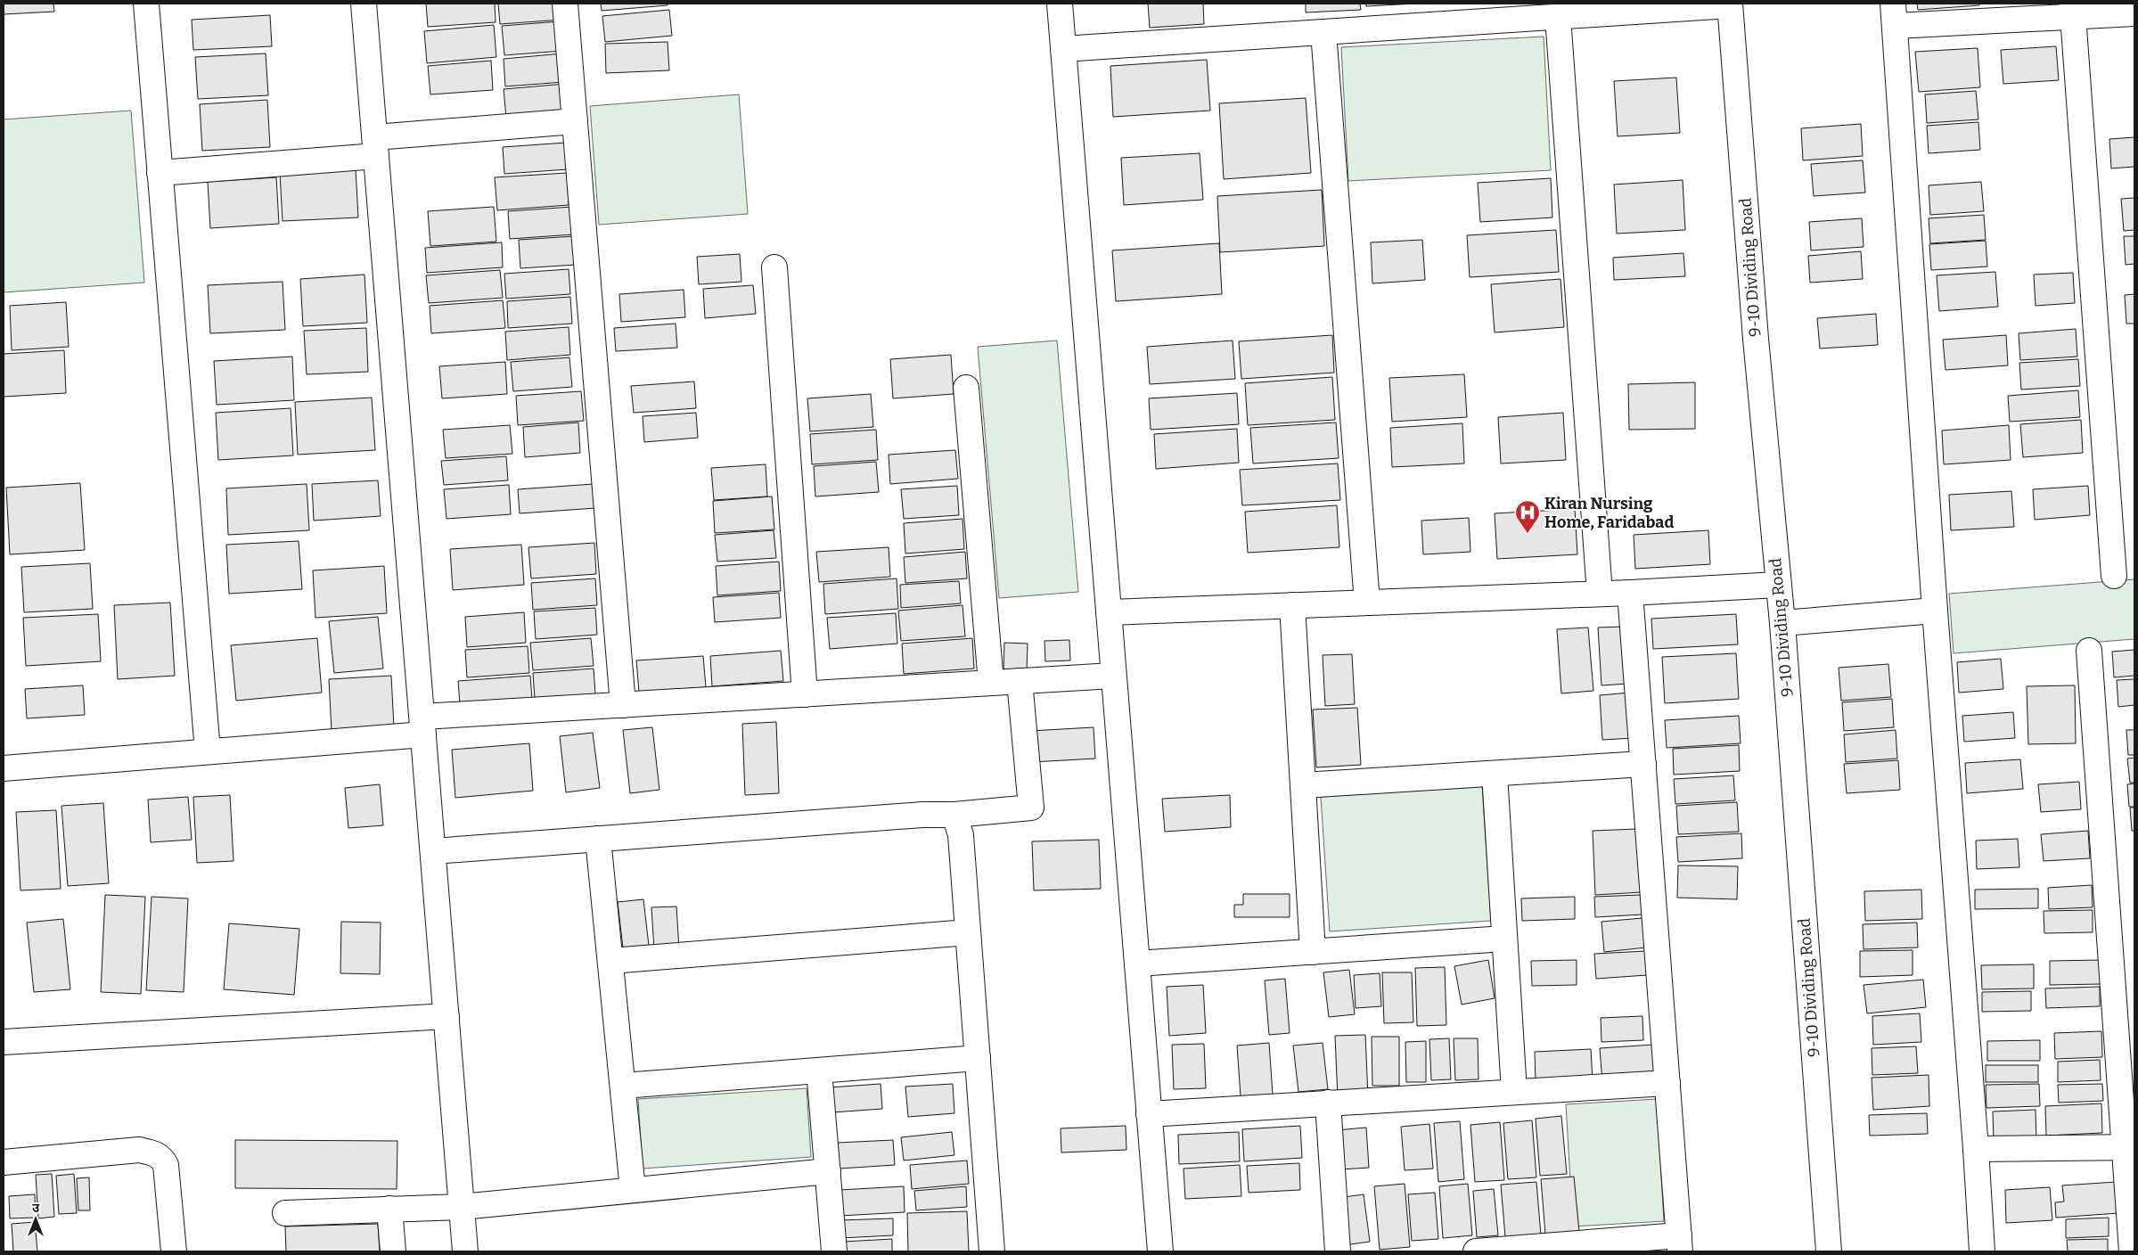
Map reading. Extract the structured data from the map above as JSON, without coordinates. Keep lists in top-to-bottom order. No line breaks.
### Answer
{"streets":{"street":["9-10 Dividing Road"]},"places":{"hospital":["Kiran Nursing Home, Faridabad"]},"north":"top"}
